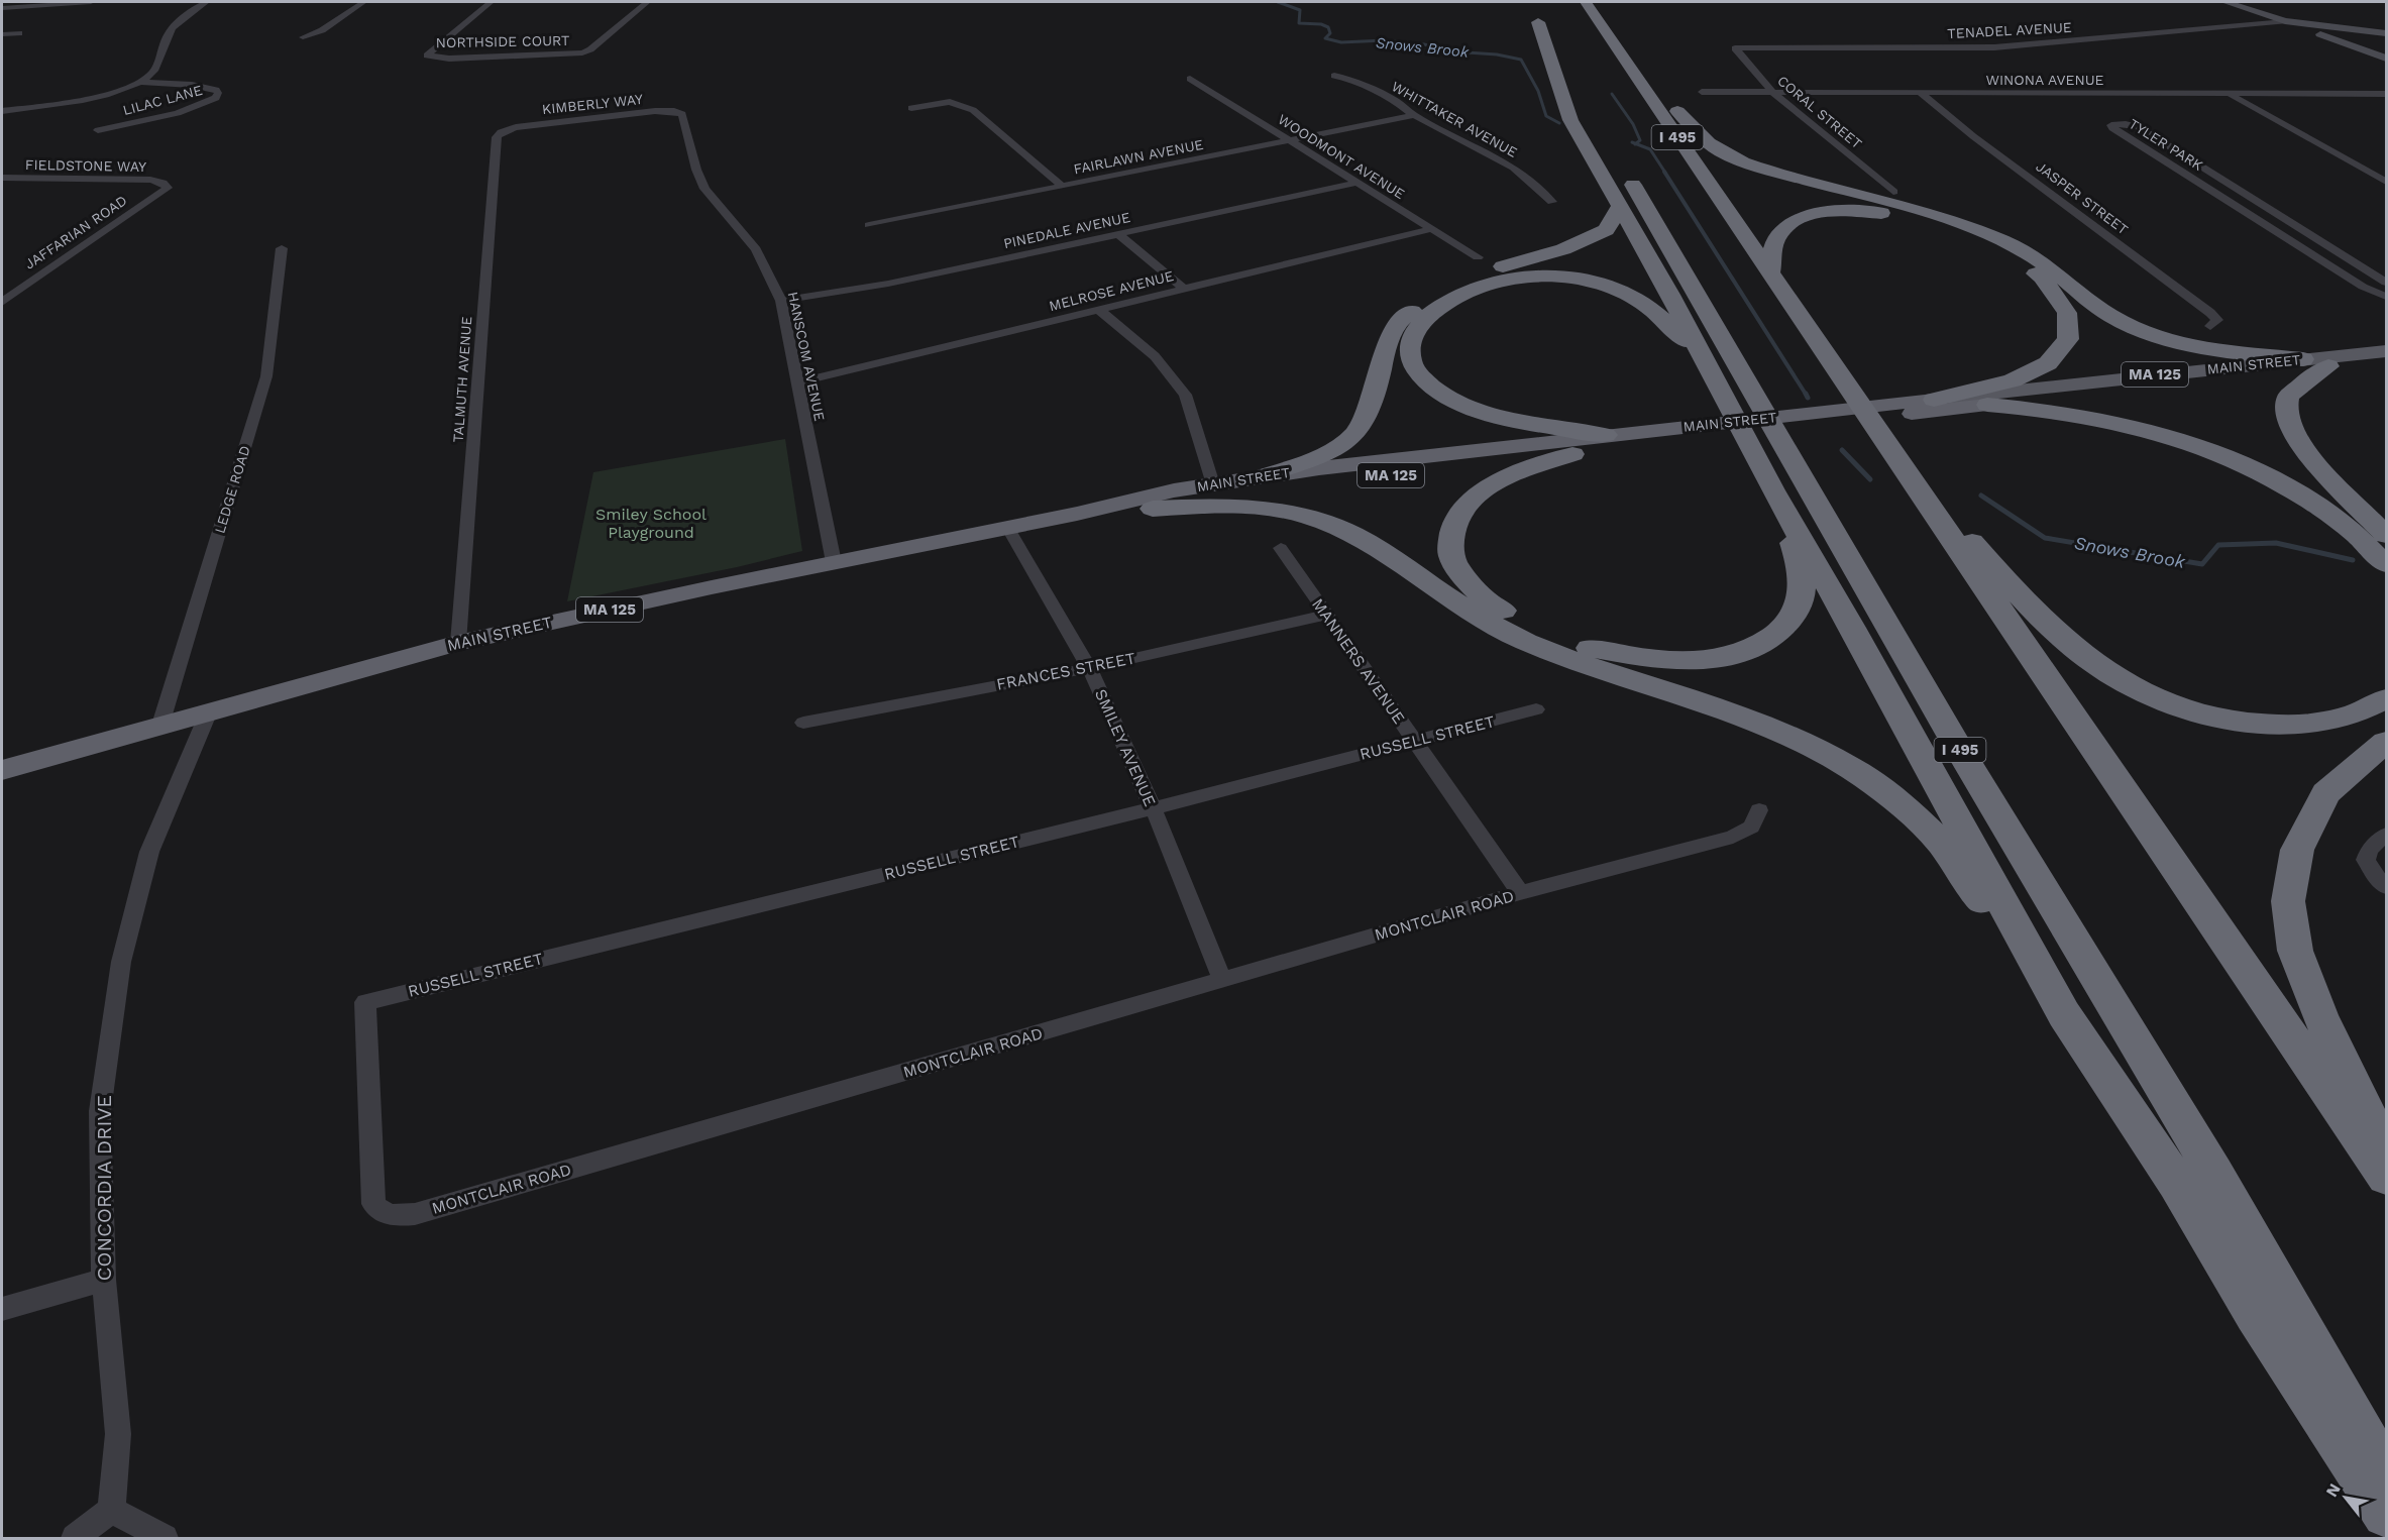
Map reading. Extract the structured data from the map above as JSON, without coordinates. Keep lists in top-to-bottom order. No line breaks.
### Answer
{"streets":{"highway":["I 495","MAIN STREET","MA 125"],"street":["TENADEL AVENUE","NORTHSIDE COURT","WINONA AVENUE","LILAC LANE","KIMBERLY WAY","CORAL STREET","WHITTAKER AVENUE","TYLER PARK","FAIRLAWN AVENUE","WOODMONT AVENUE","FIELDSTONE WAY","JASPER STREET","PINEDALE AVENUE","JAFFARIAN ROAD","MELROSE AVENUE","HANSCOM AVENUE","TALMUTH AVENUE","LEDGE ROAD","MANNERS AVENUE","FRANCES STREET","RUSSELL STREET","SMILEY AVENUE","MONTCLAIR ROAD","CONCORDIA DRIVE"]},"crossings":[["TENADEL AVENUE","CORAL STREET"],["WINONA AVENUE","CORAL STREET"],["WINONA AVENUE","JASPER STREET"],["KIMBERLY WAY","HANSCOM AVENUE"],["KIMBERLY WAY","TALMUTH AVENUE"],["WHITTAKER AVENUE","FAIRLAWN AVENUE"],["FAIRLAWN AVENUE","WOODMONT AVENUE"],["WOODMONT AVENUE","PINEDALE AVENUE"],["WOODMONT AVENUE","MELROSE AVENUE"],["FIELDSTONE WAY","JAFFARIAN ROAD"],["PINEDALE AVENUE","HANSCOM AVENUE"],["MELROSE AVENUE","HANSCOM AVENUE"],["HANSCOM AVENUE","MAIN STREET"],["MAIN STREET","TALMUTH AVENUE"],["MAIN STREET","LEDGE ROAD"],["MAIN STREET","SMILEY AVENUE"],["MAIN STREET","CONCORDIA DRIVE"],["MANNERS AVENUE","FRANCES STREET"],["MANNERS AVENUE","RUSSELL STREET"],["MANNERS AVENUE","MONTCLAIR ROAD"],["FRANCES STREET","SMILEY AVENUE"],["RUSSELL STREET","SMILEY AVENUE"],["RUSSELL STREET","MONTCLAIR ROAD"],["SMILEY AVENUE","MONTCLAIR ROAD"]],"water":["Snows Brook"],"parks":["Smiley School Playground"],"north":"top left"}
